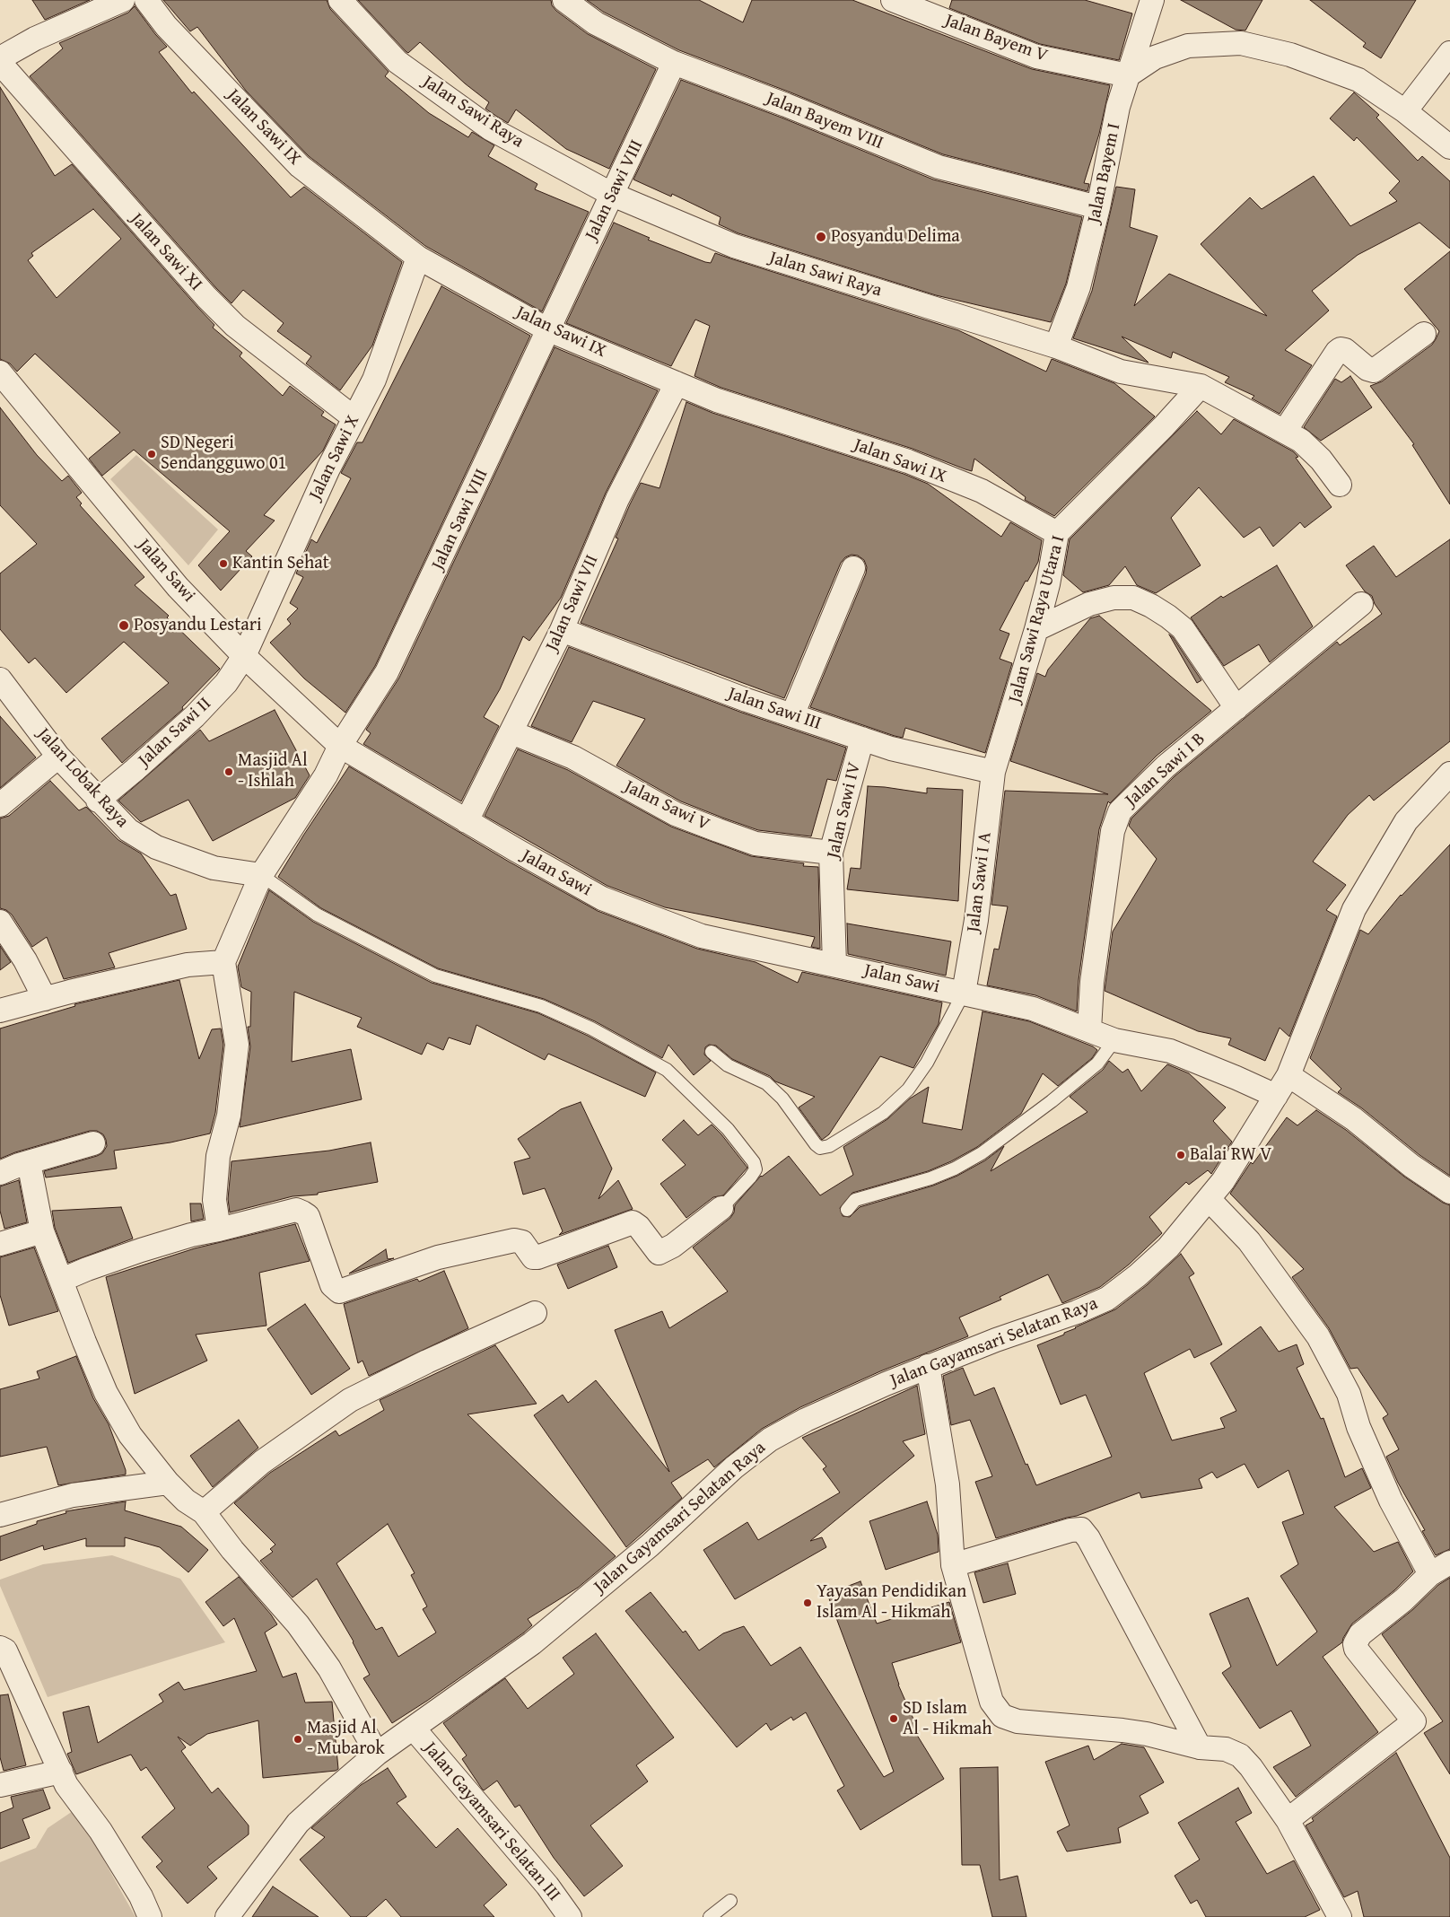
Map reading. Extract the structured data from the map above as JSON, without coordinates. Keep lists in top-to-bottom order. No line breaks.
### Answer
{"streets":{"street":["Jalan Bayem V","Jalan Sawi Raya","Jalan Bayem VIII","Jalan Sawi IX","Jalan Bayem I","Jalan Sawi VIII","Jalan Sawi XI","Jalan Sawi X","Jalan Sawi","Jalan Sawi VII","Jalan Sawi Raya Utara I","Jalan Sawi III","Jalan Sawi II","Jalan Sawi I B","Jalan Lobak Raya","Jalan Sawi V","Jalan Sawi IV","Jalan Sawi I A","Jalan Gayamsari Selatan Raya","Jalan Gayamsari Selatan III"]},"crossings":[["Jalan Bayem V","Jalan Bayem I"],["Jalan Sawi Raya","Jalan Bayem I"],["Jalan Sawi Raya","Jalan Sawi VIII"],["Jalan Sawi Raya","Jalan Sawi Raya Utara I"],["Jalan Bayem VIII","Jalan Bayem I"],["Jalan Bayem VIII","Jalan Sawi VIII"],["Jalan Sawi IX","Jalan Sawi VIII"],["Jalan Sawi IX","Jalan Sawi X"],["Jalan Sawi IX","Jalan Sawi VII"],["Jalan Sawi IX","Jalan Sawi Raya Utara I"],["Jalan Sawi VIII","Jalan Sawi"],["Jalan Sawi VIII","Jalan Lobak Raya"],["Jalan Sawi XI","Jalan Sawi X"],["Jalan Sawi X","Jalan Sawi"],["Jalan Sawi X","Jalan Sawi II"],["Jalan Sawi","Jalan Sawi VII"],["Jalan Sawi","Jalan Sawi II"],["Jalan Sawi","Jalan Sawi I B"],["Jalan Sawi","Jalan Sawi IV"],["Jalan Sawi","Jalan Sawi I A"],["Jalan Sawi","Jalan Gayamsari Selatan Raya"],["Jalan Sawi VII","Jalan Sawi III"],["Jalan Sawi VII","Jalan Sawi V"],["Jalan Sawi Raya Utara I","Jalan Sawi III"],["Jalan Sawi Raya Utara I","Jalan Sawi I A"],["Jalan Sawi III","Jalan Sawi IV"],["Jalan Sawi III","Jalan Sawi I A"],["Jalan Sawi II","Jalan Lobak Raya"],["Jalan Sawi V","Jalan Sawi IV"],["Jalan Gayamsari Selatan Raya","Jalan Gayamsari Selatan III"]],"places":["Posyandu Delima","SD Negeri Sendangguwo 01","Kantin Sehat","Posyandu Lestari","Masjid Al - Ishlah","Balai RW V","Yayasan Pendidikan Islam Al - Hikmah","SD Islam Al - Hikmah","Masjid Al - Mubarok"]}
